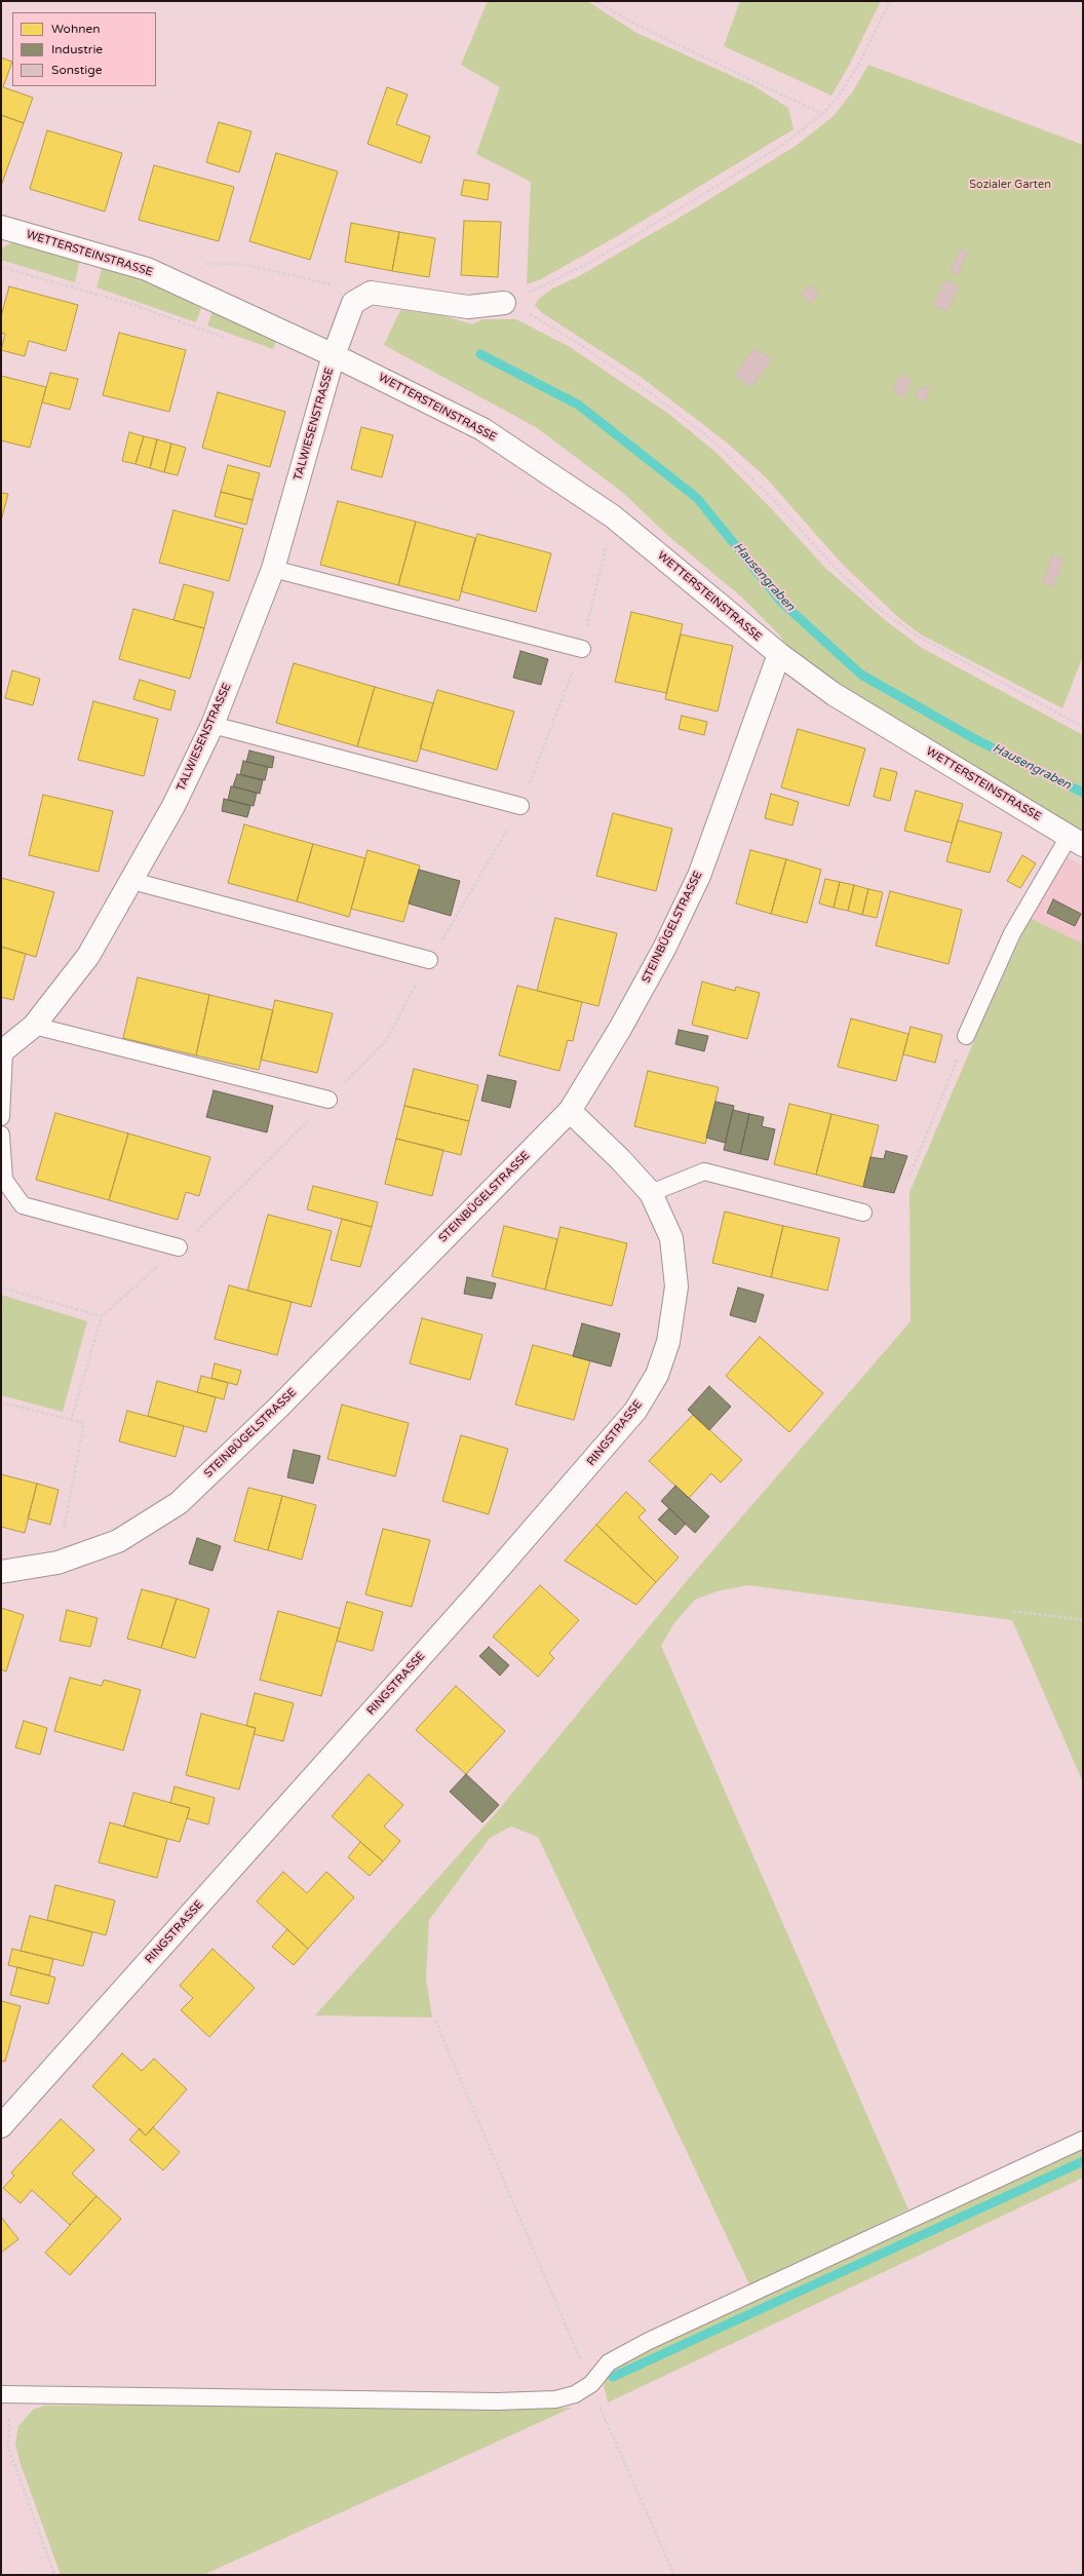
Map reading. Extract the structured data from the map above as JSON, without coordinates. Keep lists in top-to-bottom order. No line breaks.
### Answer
{"streets":{"street":["WETTERSTEINSTRASSE","TALWIESENSTRASSE","STEINBÜGELSTRASSE","RINGSTRASSE"]},"crossings":[["WETTERSTEINSTRASSE","TALWIESENSTRASSE"],["WETTERSTEINSTRASSE","STEINBÜGELSTRASSE"],["STEINBÜGELSTRASSE","RINGSTRASSE"]],"water":["Hausengraben"],"parks":["Sozialer Garten"],"legend":["Wohnen","Industrie","Sonstige"]}
